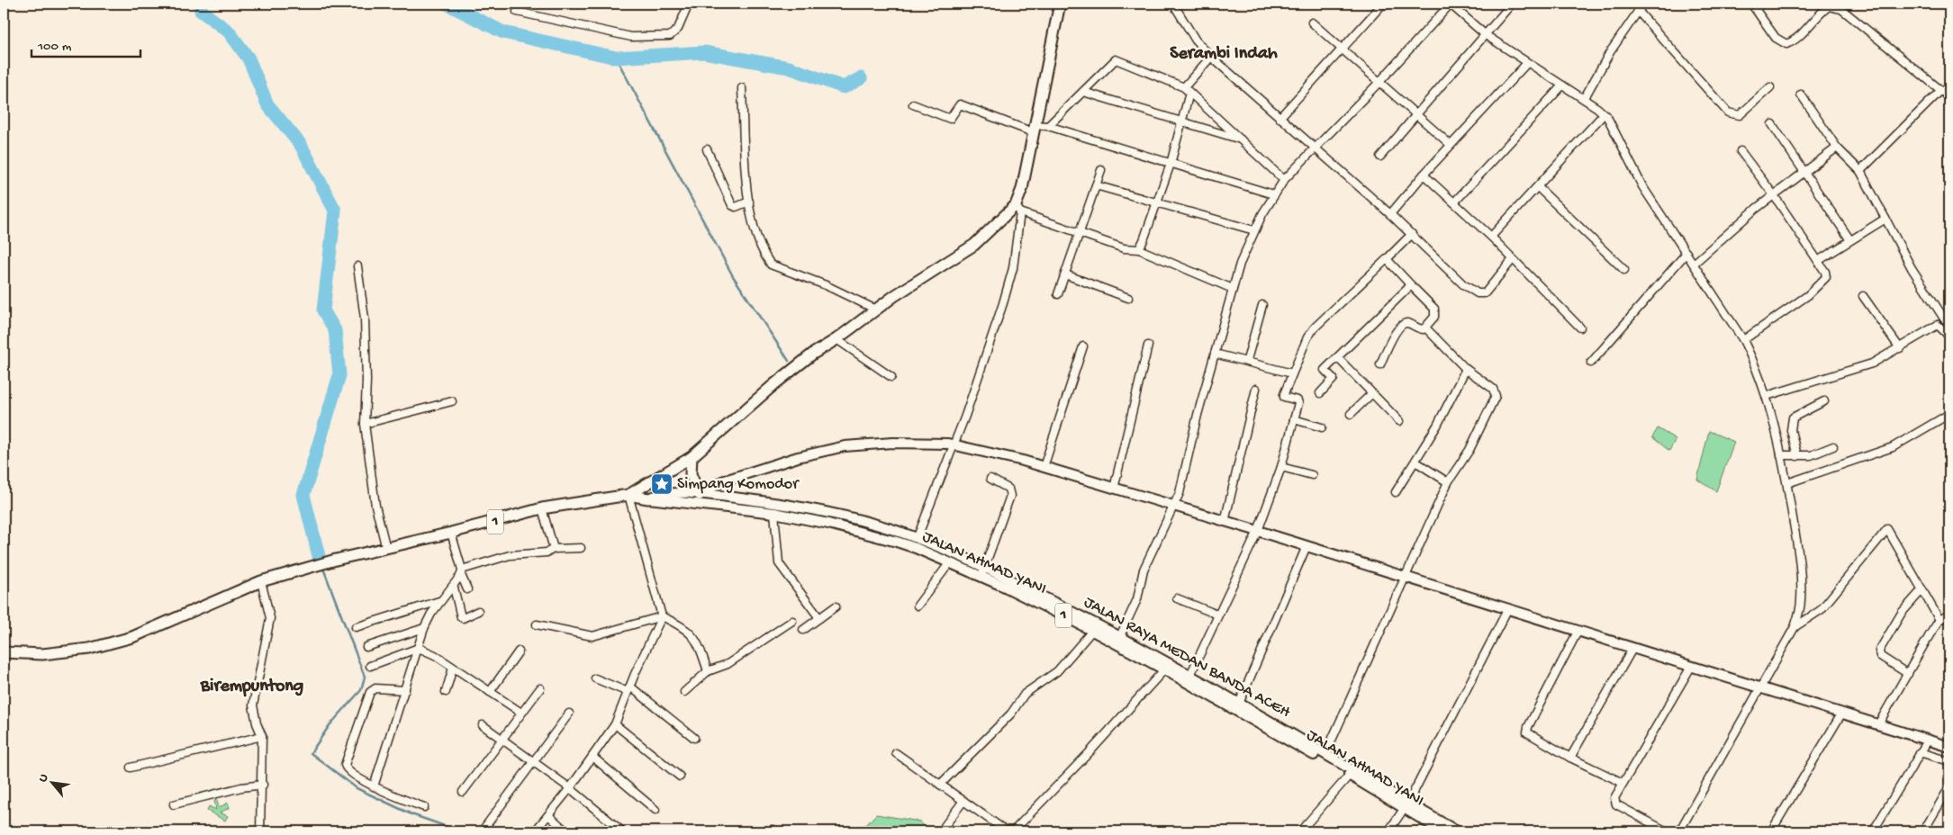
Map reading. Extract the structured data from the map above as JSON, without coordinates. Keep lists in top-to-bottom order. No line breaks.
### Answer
{"streets":{"highway":["1","JALAN RAYA MEDAN BANDA ACEH"],"main road":["JALAN AHMAD YANI"]},"crossings":[["JALAN AHMAD YANI","JALAN RAYA MEDAN BANDA ACEH"]],"districts":["Serambi Indah","Birempuntong"],"places":{"place":["Simpang Komodor"]},"scale_bar":"100 m","north":"top left"}
